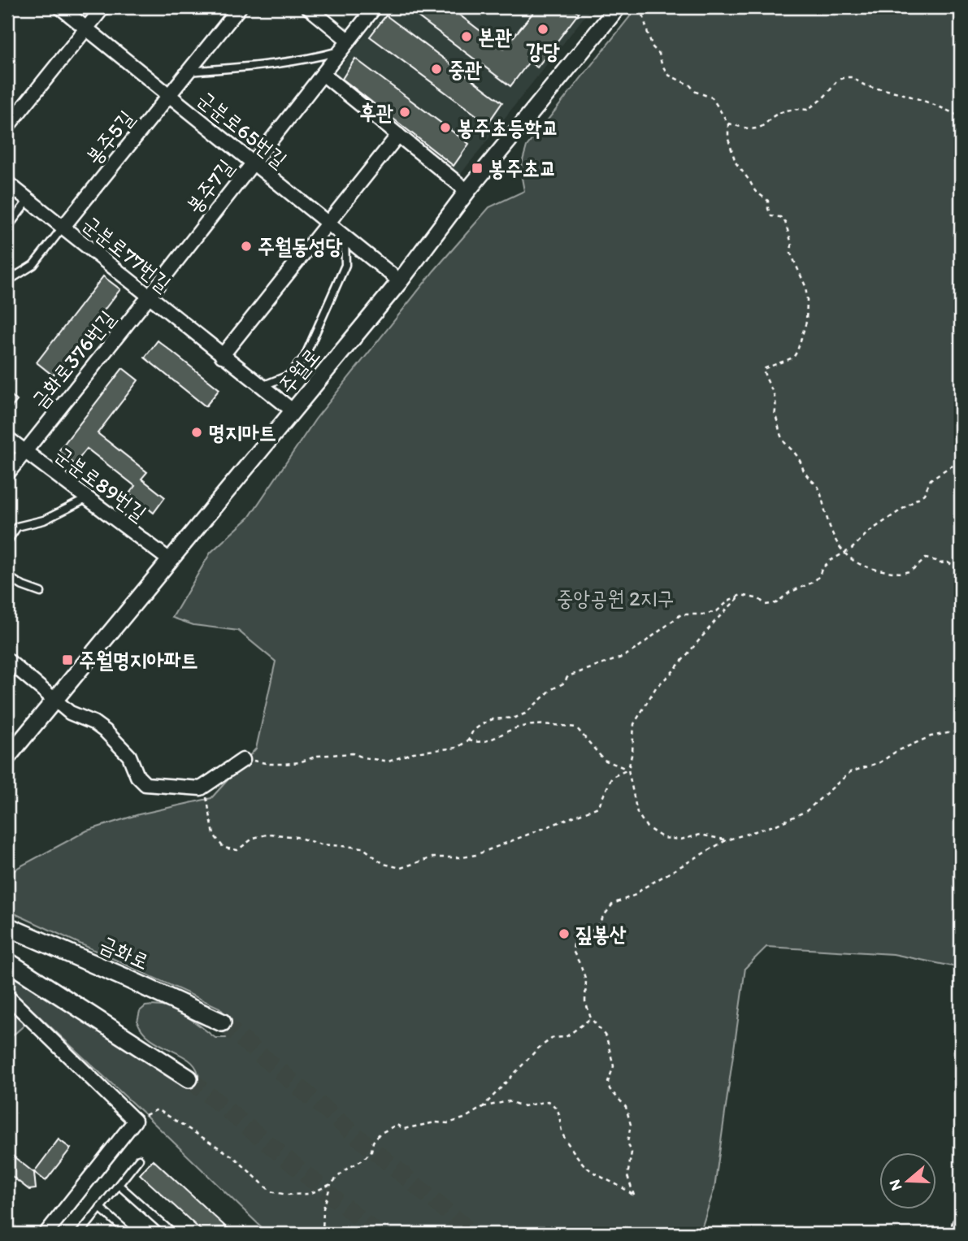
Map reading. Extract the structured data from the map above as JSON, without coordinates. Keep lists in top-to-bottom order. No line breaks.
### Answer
{"streets":{"main road":["금화로"],"street":["군분로65번길","봉주5길","봉주7길","군분로77번길","금화로376번길","주월로","군분로89번길"]},"crossings":[["군분로65번길","봉주5길"],["군분로65번길","봉주7길"],["군분로65번길","주월로"],["봉주5길","군분로77번길"],["봉주7길","군분로77번길"],["봉주7길","금화로376번길"],["군분로77번길","금화로376번길"],["군분로77번길","주월로"],["금화로376번길","군분로89번길"],["주월로","군분로89번길"]],"parks":["중앙공원 2지구"],"places":{"other":["강당","본관","중관","후관","봉주초등학교","주월동성당","명지마트","짚봉산"],"transit":["봉주초교","주월명지아파트"]},"north":"left"}
